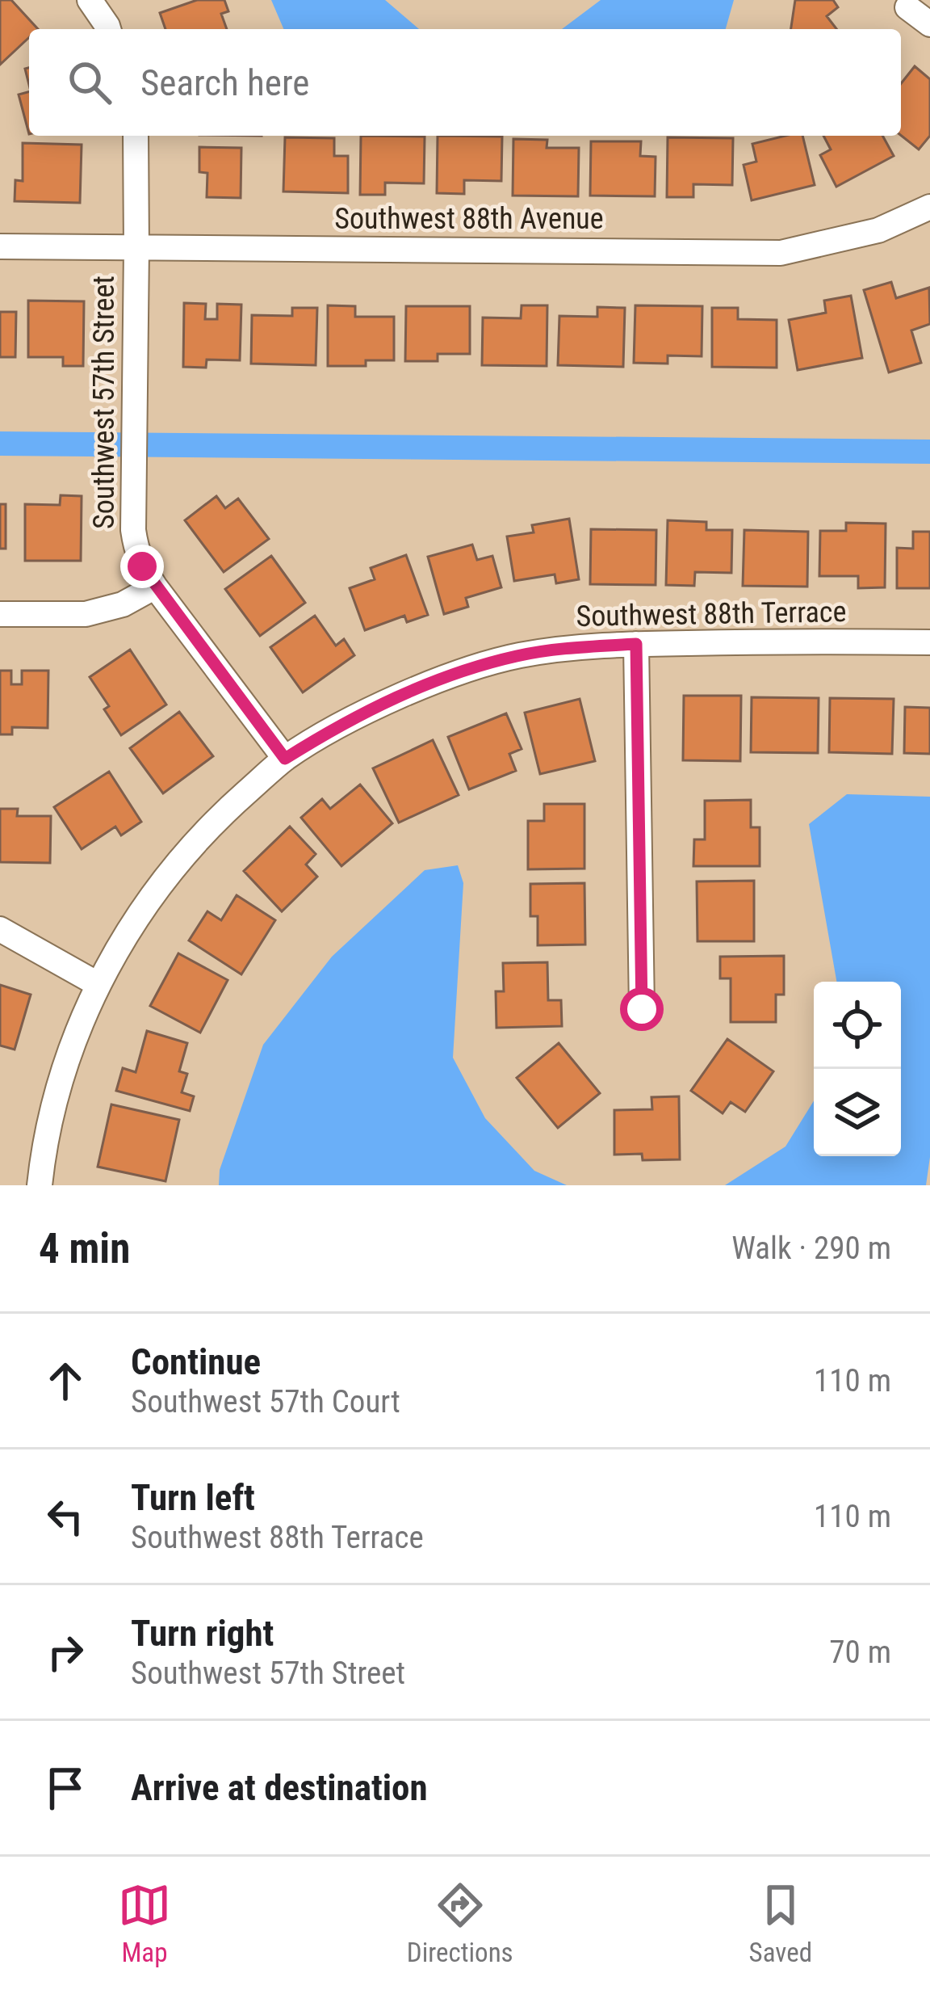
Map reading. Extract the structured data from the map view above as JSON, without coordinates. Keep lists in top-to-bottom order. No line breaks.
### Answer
{"streets":{"street":["Southwest 88th Avenue","Southwest 57th Street","Southwest 88th Terrace"]},"crossings":[["Southwest 88th Avenue","Southwest 57th Street"],["Southwest 57th Street","Southwest 88th Terrace"]],"page":{"search":"Search here","heading":["4 min","Walk · 290 m"],"list":[["Continue","Southwest 57th Court","110 m"],["Turn left","Southwest 88th Terrace","110 m"],["Turn right","Southwest 57th Street","70 m"],"Arrive at destination"],"nav":["Map","Directions","Saved"]}}
